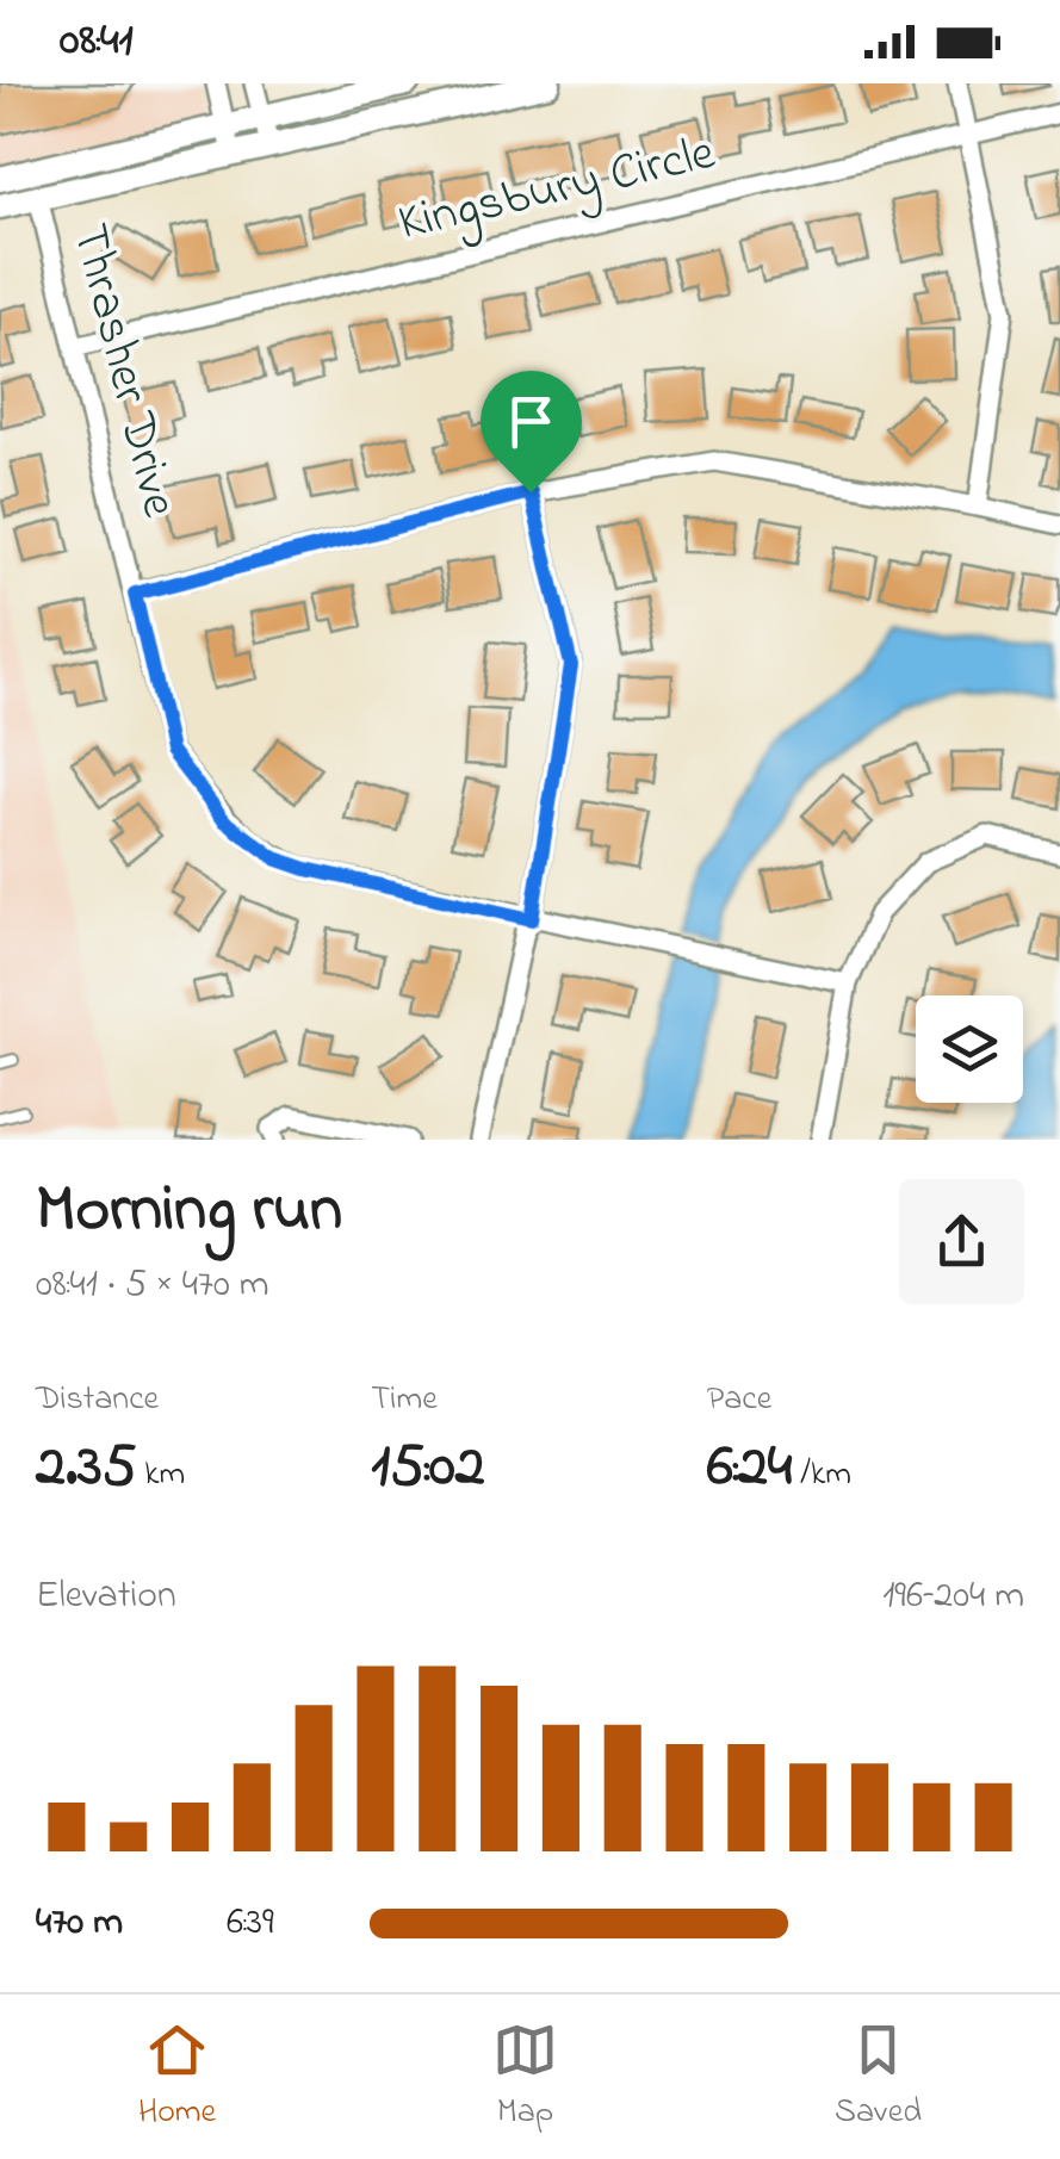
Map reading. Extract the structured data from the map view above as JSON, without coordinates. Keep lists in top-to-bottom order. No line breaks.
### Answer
{"streets":{"street":["Kingsbury Circle","Thrasher Drive"]},"crossings":[["Kingsbury Circle","Thrasher Drive"]],"page":{"status":"08:41","heading":["Morning run","08:41 · 5 × 470 m"],"stats":[["Distance","2.35 km"],["Time","15:02"],["Pace","6:24 /km"]],"chart":["Elevation","196–204 m"],"list":[{"name":"470 m","note":"6:39"}],"tabs":["Home","Map","Saved"]}}
